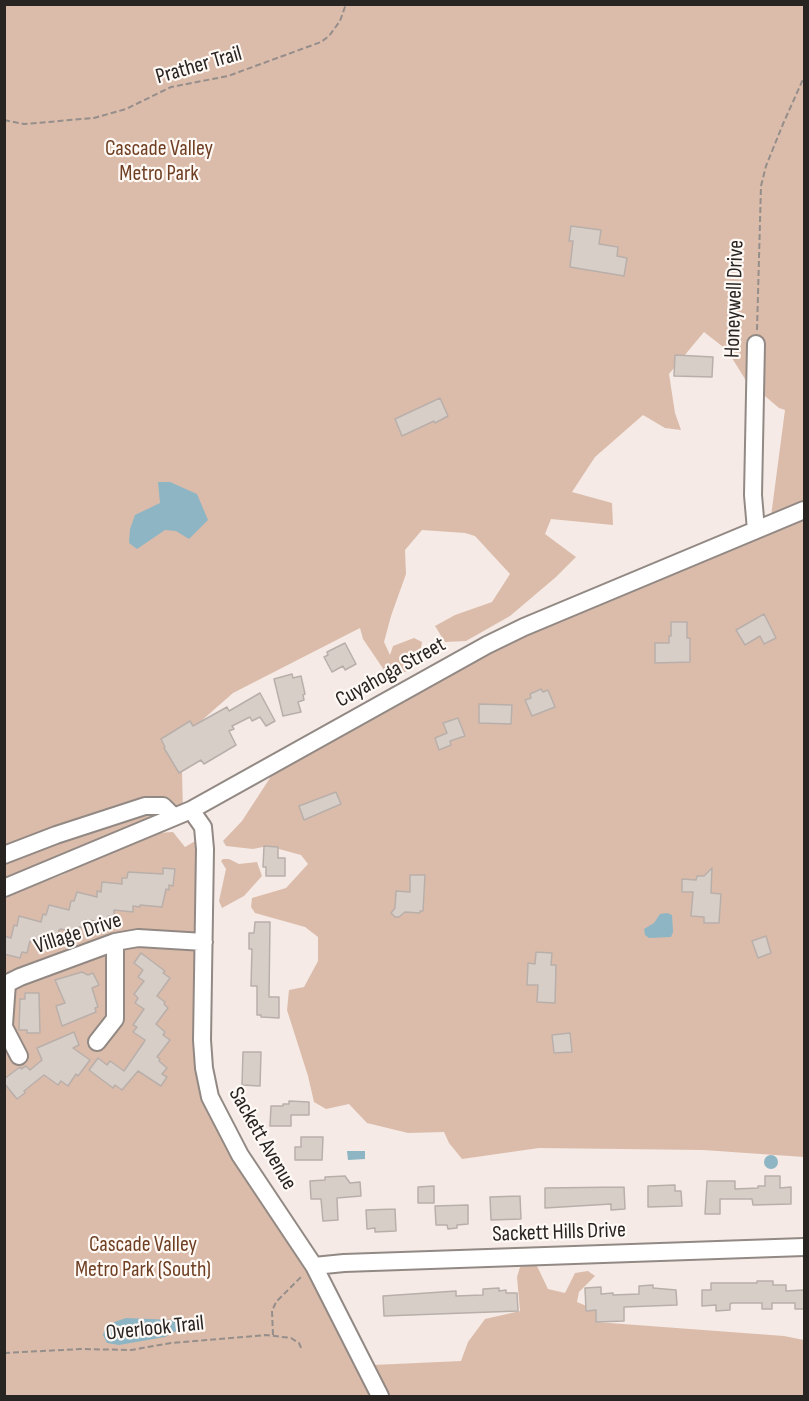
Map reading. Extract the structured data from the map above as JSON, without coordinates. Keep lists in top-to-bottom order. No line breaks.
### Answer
{"streets":{"street":["Honeywell Drive","Cuyahoga Street","Village Drive","Sackett Avenue","Sackett Hills Drive"],"path":["Prather Trail","Overlook Trail"]},"crossings":[["Honeywell Drive","Cuyahoga Street"],["Cuyahoga Street","Sackett Avenue"],["Village Drive","Sackett Avenue"],["Sackett Avenue","Sackett Hills Drive"]],"parks":["Cascade Valley Metro Park","Cascade Valley Metro Park (South)"]}
